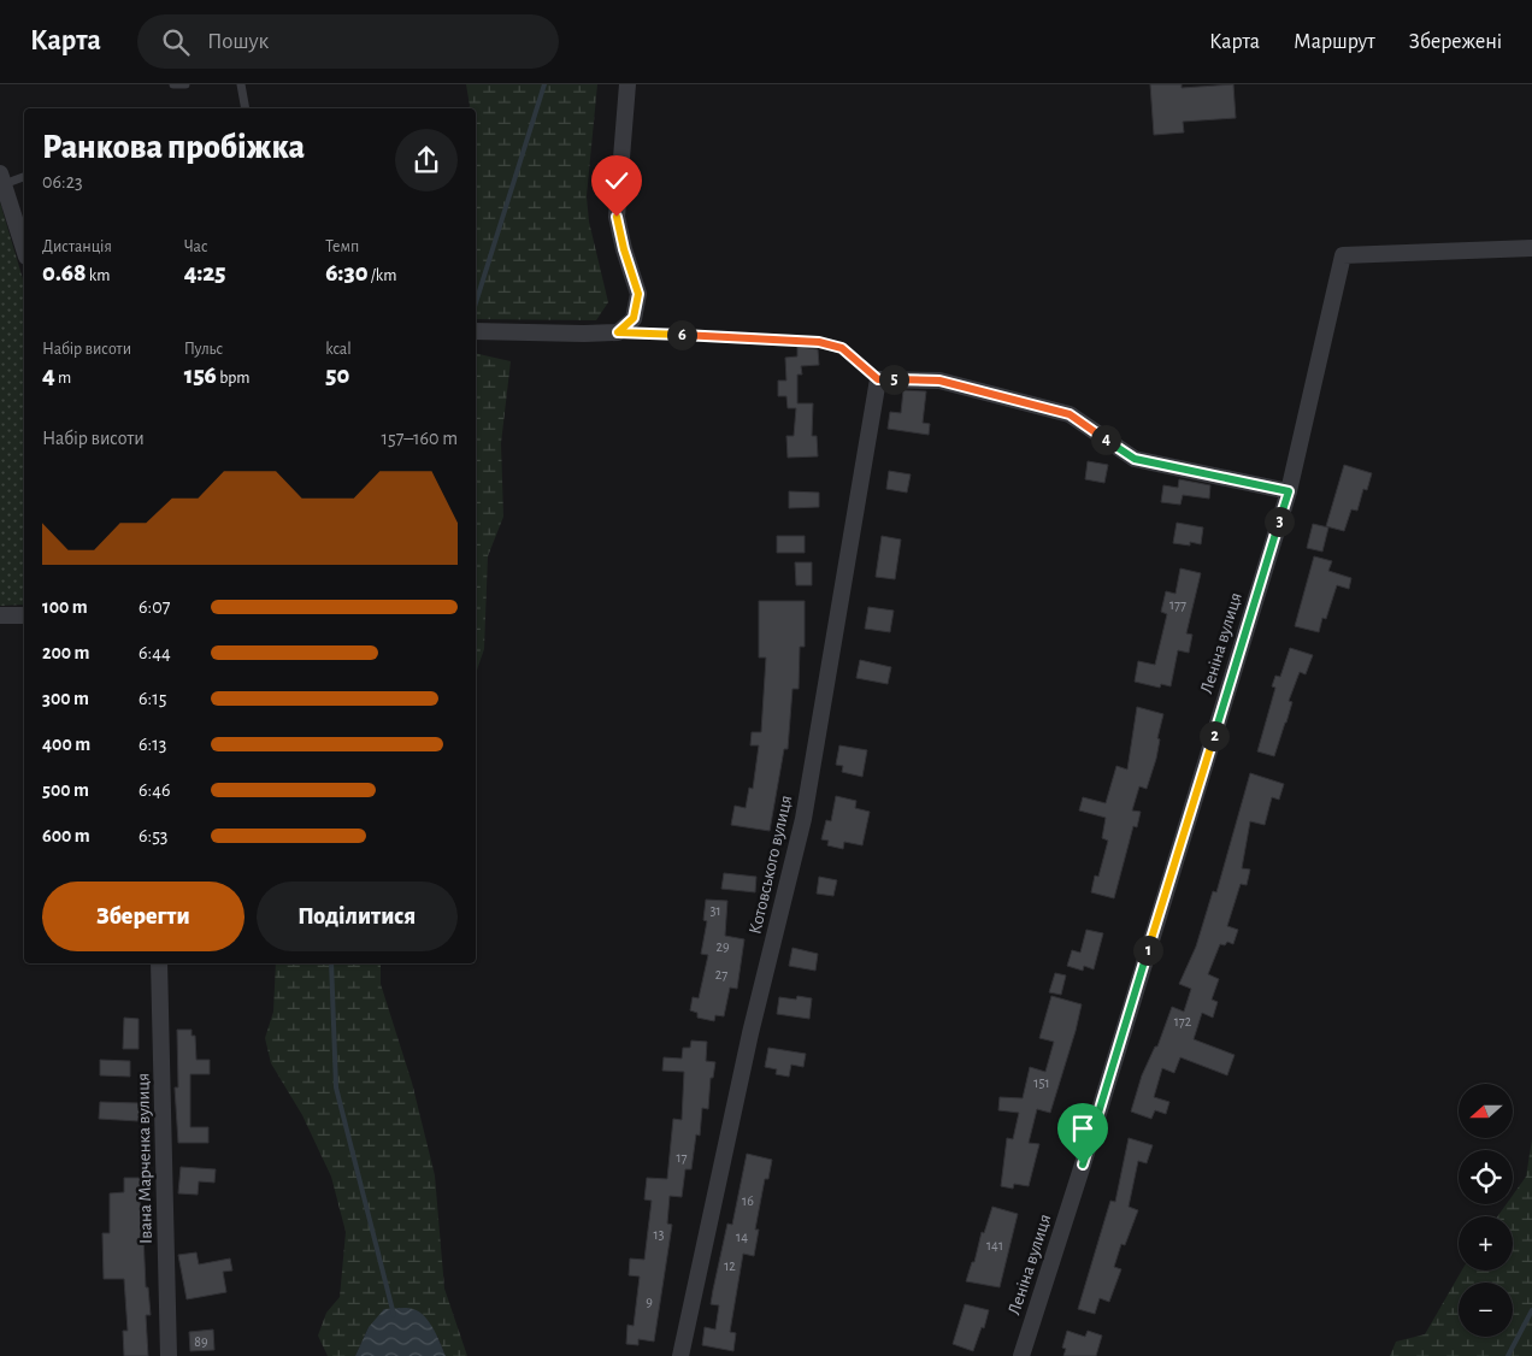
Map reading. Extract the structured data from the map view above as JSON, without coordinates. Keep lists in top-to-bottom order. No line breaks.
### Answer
{"streets":{"street":["Леніна вулиця","Котовського вулиця","Івана Марченка вулиця"]},"house_numbers":["177","31","29","27","172","151","17","16","13","14","141","12","9","89"],"north":"left","page":{"header":"Карта","search":"Пошук","nav":["Карта","Маршрут","Збережені"],"heading":["Ранкова пробіжка","06:23"],"stats":[["Дистанція","0.68 km"],["Час","4:25"],["Темп","6:30 /km"],["Набір висоти","4 m"],["Пульс","156 bpm"],["kcal","50"]],"pins":["6","5","4","3","2","1"],"chart":["Набір висоти","157–160 m"],"list":[{"name":"100 m","note":"6:07"},{"name":"200 m","note":"6:44"},{"name":"300 m","note":"6:15"},{"name":"400 m","note":"6:13"},{"name":"500 m","note":"6:46"},{"name":"600 m","note":"6:53"}],"buttons":["Зберегти","Поділитися"],"map_buttons":["+","−"]}}
